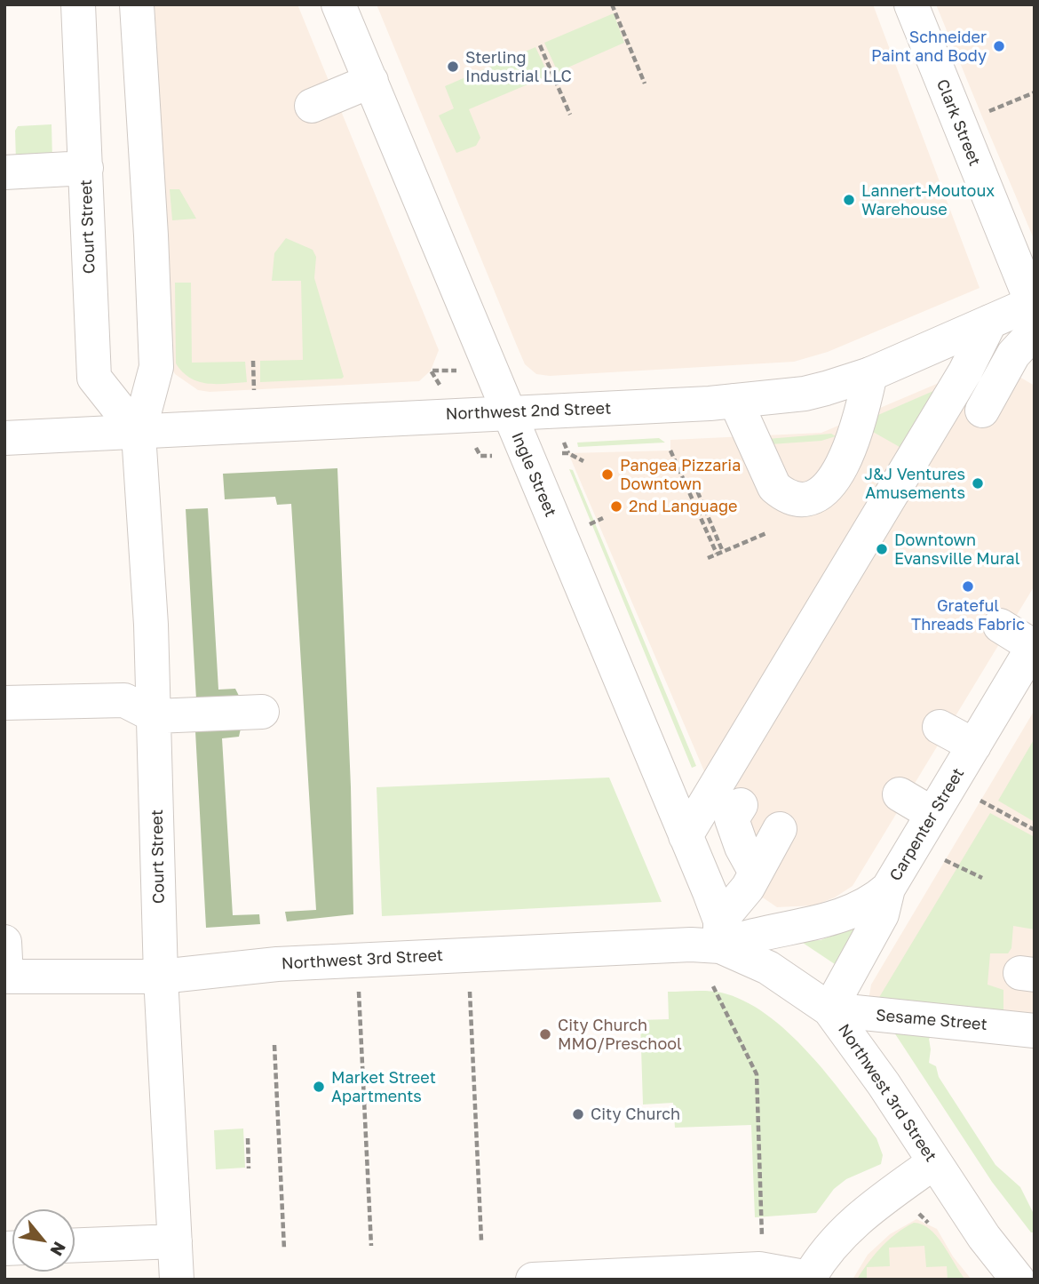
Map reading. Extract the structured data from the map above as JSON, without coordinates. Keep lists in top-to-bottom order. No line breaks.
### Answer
{"streets":{"street":["Clark Street","Court Street","Northwest 2nd Street","Ingle Street","Carpenter Street","Northwest 3rd Street","Sesame Street"]},"crossings":[["Clark Street","Northwest 2nd Street"],["Court Street","Northwest 2nd Street"],["Court Street","Northwest 3rd Street"],["Northwest 2nd Street","Ingle Street"],["Ingle Street","Northwest 3rd Street"],["Carpenter Street","Northwest 3rd Street"],["Carpenter Street","Sesame Street"],["Northwest 3rd Street","Sesame Street"]],"places":["Schneider Paint and Body","Sterling Industrial LLC","Lannert-Moutoux Warehouse","Pangea Pizzaria Downtown","J&J Ventures Amusements","2nd Language","Downtown Evansville Mural","Grateful Threads Fabric","City Church MMO/Preschool","Market Street Apartments","City Church"],"north":"bottom right"}
